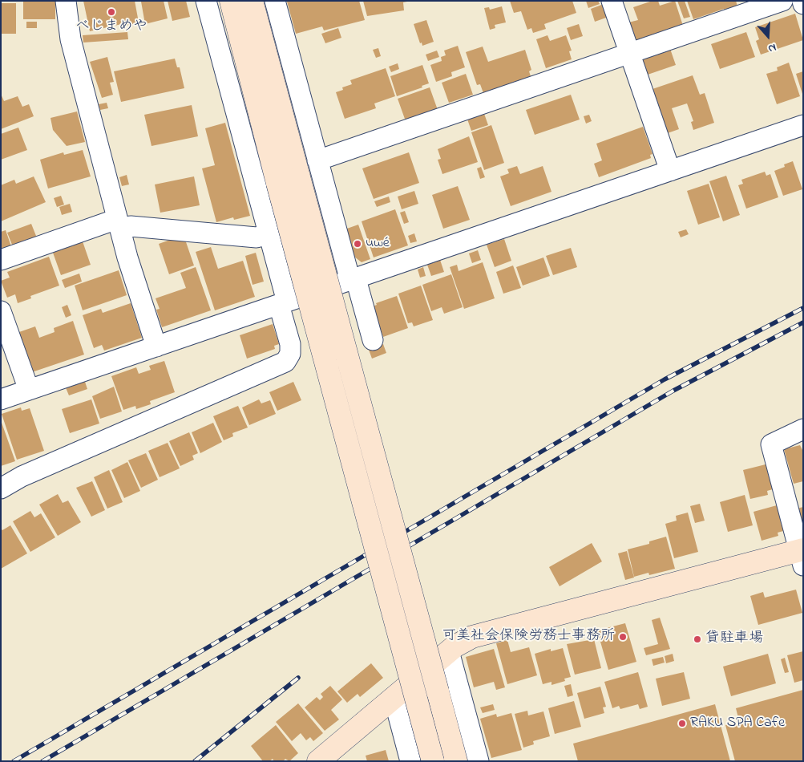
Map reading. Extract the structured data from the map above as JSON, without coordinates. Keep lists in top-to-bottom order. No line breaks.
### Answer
{"places":["べじまめや","uwé","可美社会保険労務士事務所","貸駐車場","RAKU SPA Cafe"],"north":"bottom"}
